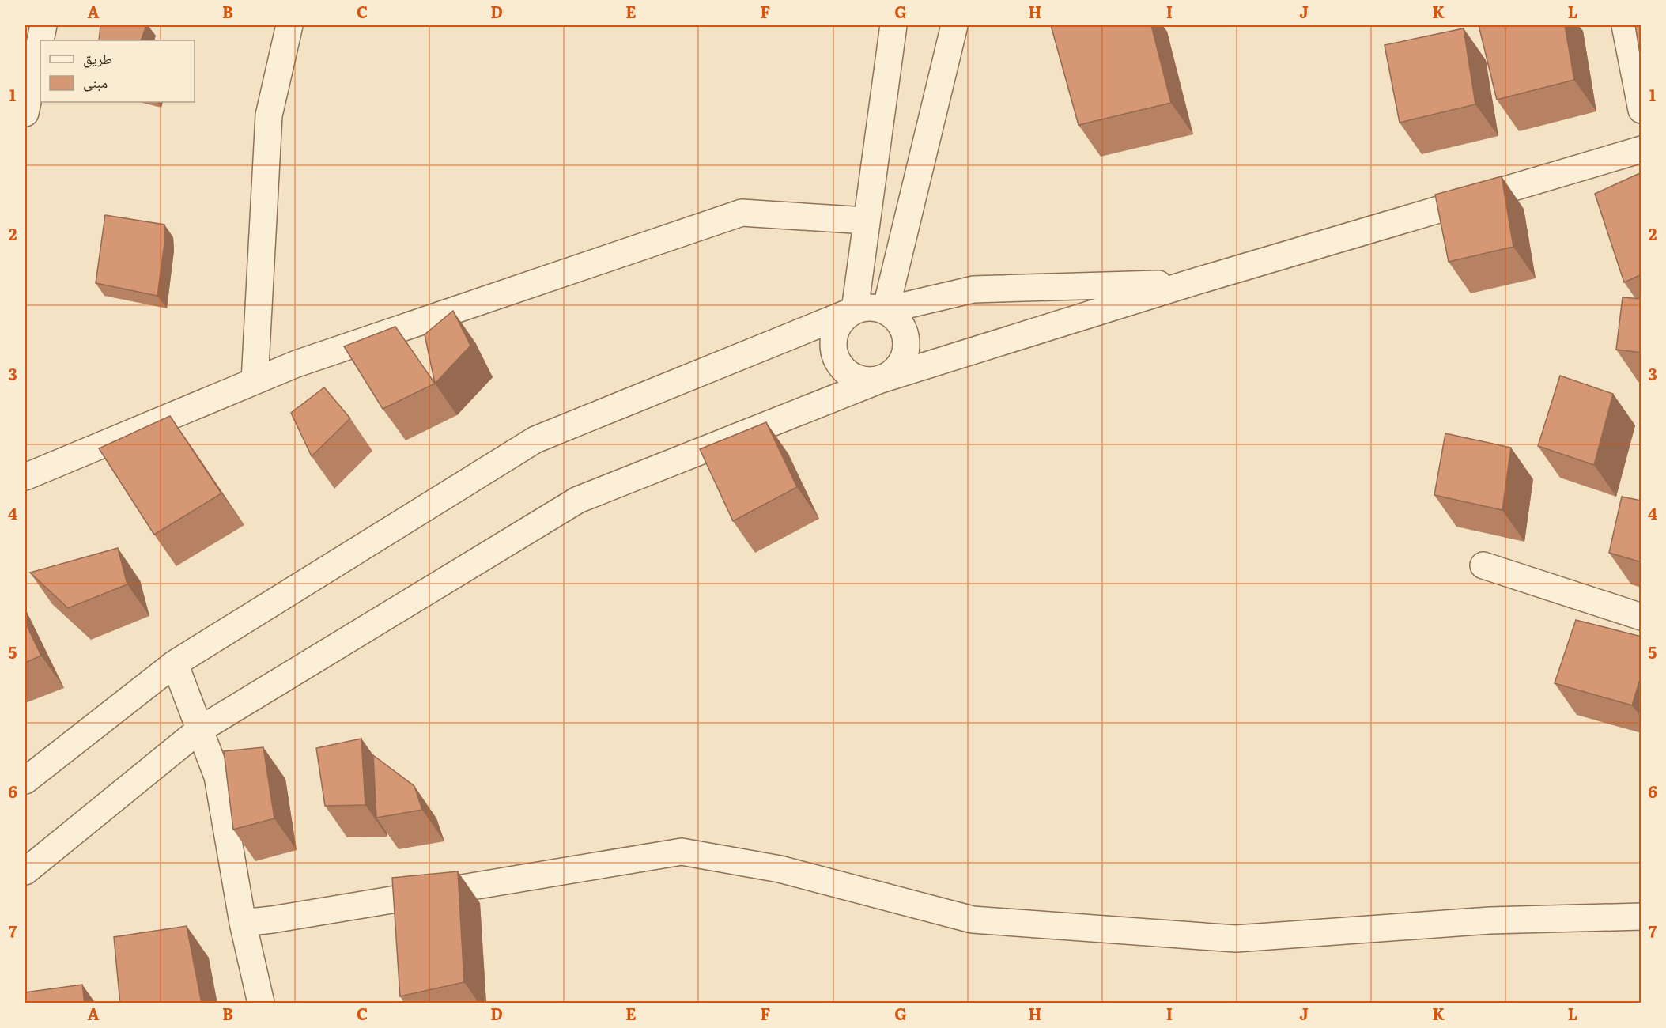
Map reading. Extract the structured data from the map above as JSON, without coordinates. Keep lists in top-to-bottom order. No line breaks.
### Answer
{"legend":["طريق","مبنى"],"grid":{"columns":["A","B","C","D","E","F","G","H","I","J","K","L"],"rows":["1","2","3","4","5","6","7"]}}
